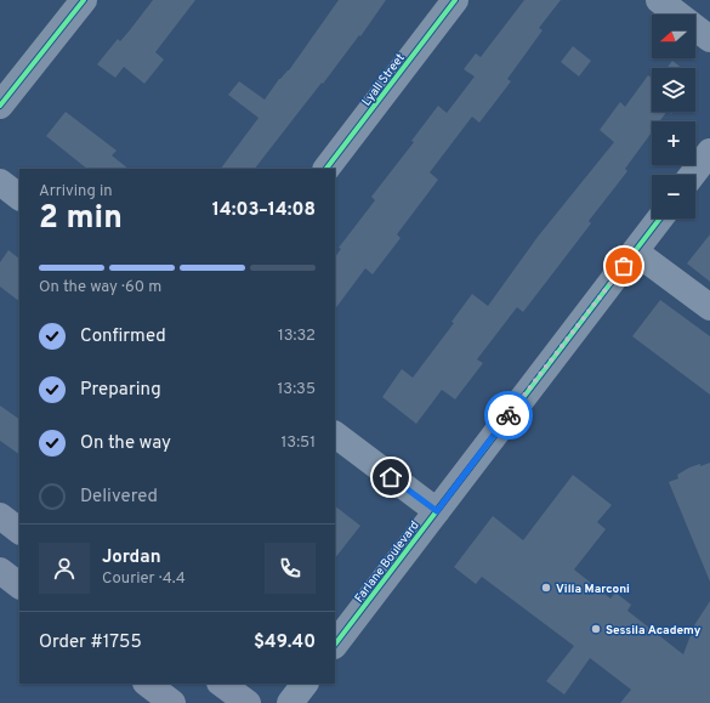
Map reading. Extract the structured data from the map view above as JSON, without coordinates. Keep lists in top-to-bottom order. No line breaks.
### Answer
{"streets":{"street":["Lyall Street","Farlane Boulevard"]},"places":["Villa Marconi","Sessila Academy"],"north":"left","page":{"map_buttons":["+","−"],"heading":["2 min","Arriving in","14:03–14:08"],"panel":["Jordan","Courier · 4.4","Order #1755","$49.40"],"bar":"On the way · 60 m","list":[["Confirmed","13:32"],["Preparing","13:35"],["On the way","13:51"],"Delivered"]}}
